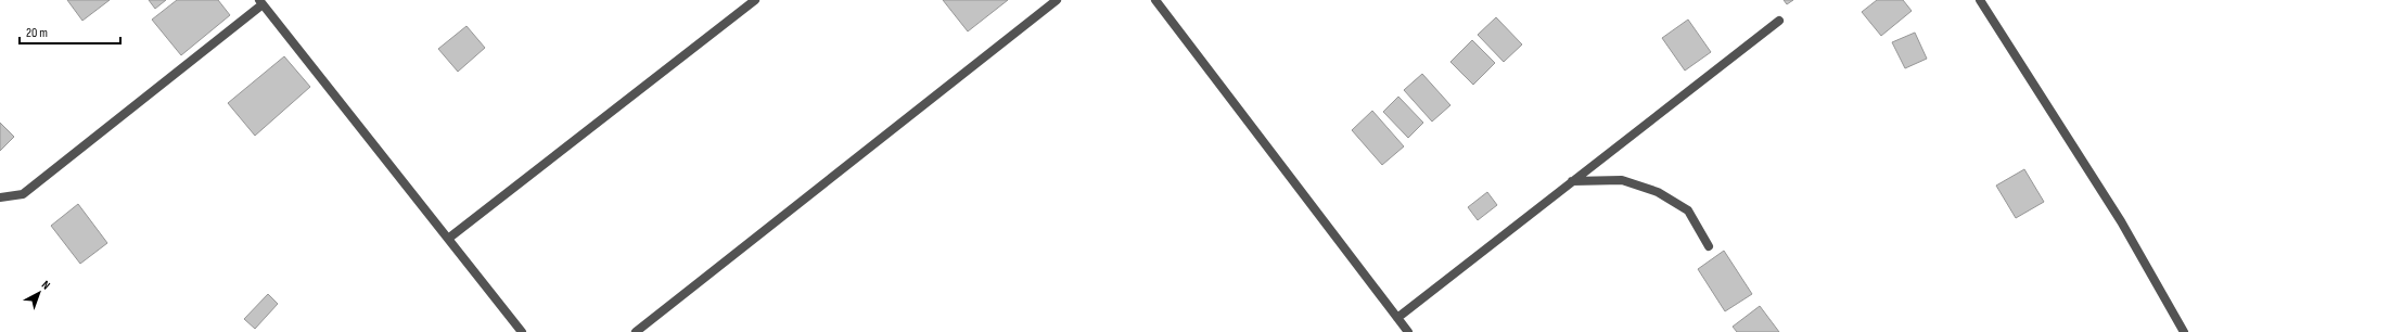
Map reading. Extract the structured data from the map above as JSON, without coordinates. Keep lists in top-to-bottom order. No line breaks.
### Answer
{"scale_bar":"20 m","north":"top right"}
